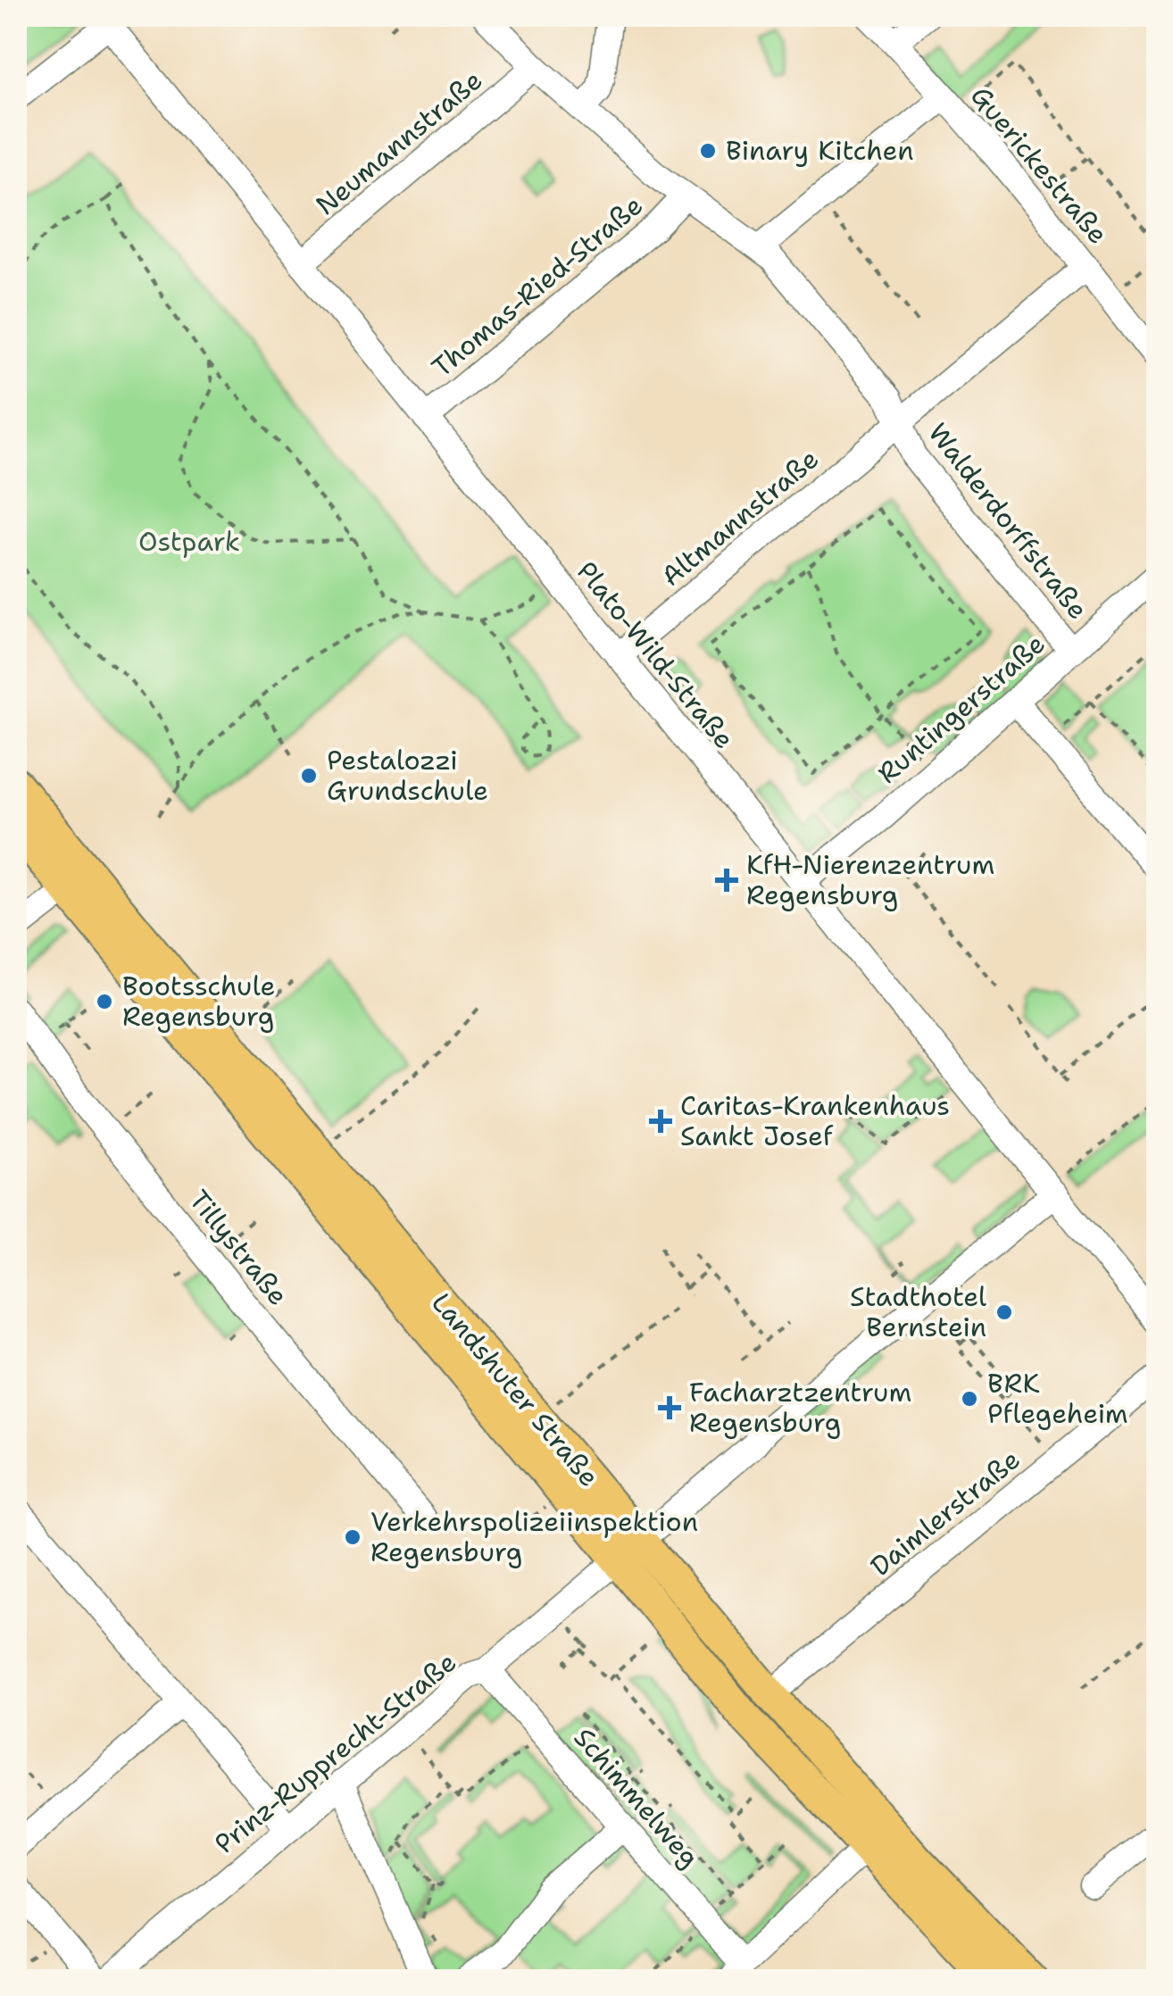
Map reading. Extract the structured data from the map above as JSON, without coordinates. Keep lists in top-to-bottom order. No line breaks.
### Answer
{"streets":{"main road":["Landshuter Straße"],"street":["Neumannstraße","Guerickestraße","Thomas-Ried-Straße","Altmannstraße","Walderdorffstraße","Plato-Wild-Straße","Runtingerstraße","Tillystraße","Daimlerstraße","Prinz-Rupprecht-Straße","Schimmelweg"]},"crossings":[["Neumannstraße","Walderdorffstraße"],["Neumannstraße","Plato-Wild-Straße"],["Guerickestraße","Altmannstraße"],["Thomas-Ried-Straße","Walderdorffstraße"],["Thomas-Ried-Straße","Plato-Wild-Straße"],["Altmannstraße","Walderdorffstraße"],["Altmannstraße","Plato-Wild-Straße"],["Walderdorffstraße","Runtingerstraße"],["Plato-Wild-Straße","Runtingerstraße"],["Plato-Wild-Straße","Prinz-Rupprecht-Straße"],["Landshuter Straße","Daimlerstraße"],["Landshuter Straße","Prinz-Rupprecht-Straße"],["Prinz-Rupprecht-Straße","Schimmelweg"]],"parks":["Ostpark"],"places":{"other":["Binary Kitchen","Pestalozzi Grundschule","Bootsschule Regensburg","Stadthotel Bernstein","BRK Pflegeheim","Verkehrspolizeiinspektion Regensburg"],"health":["KfH-Nierenzentrum Regensburg","Caritas-Krankenhaus Sankt Josef","Facharztzentrum Regensburg"]}}
